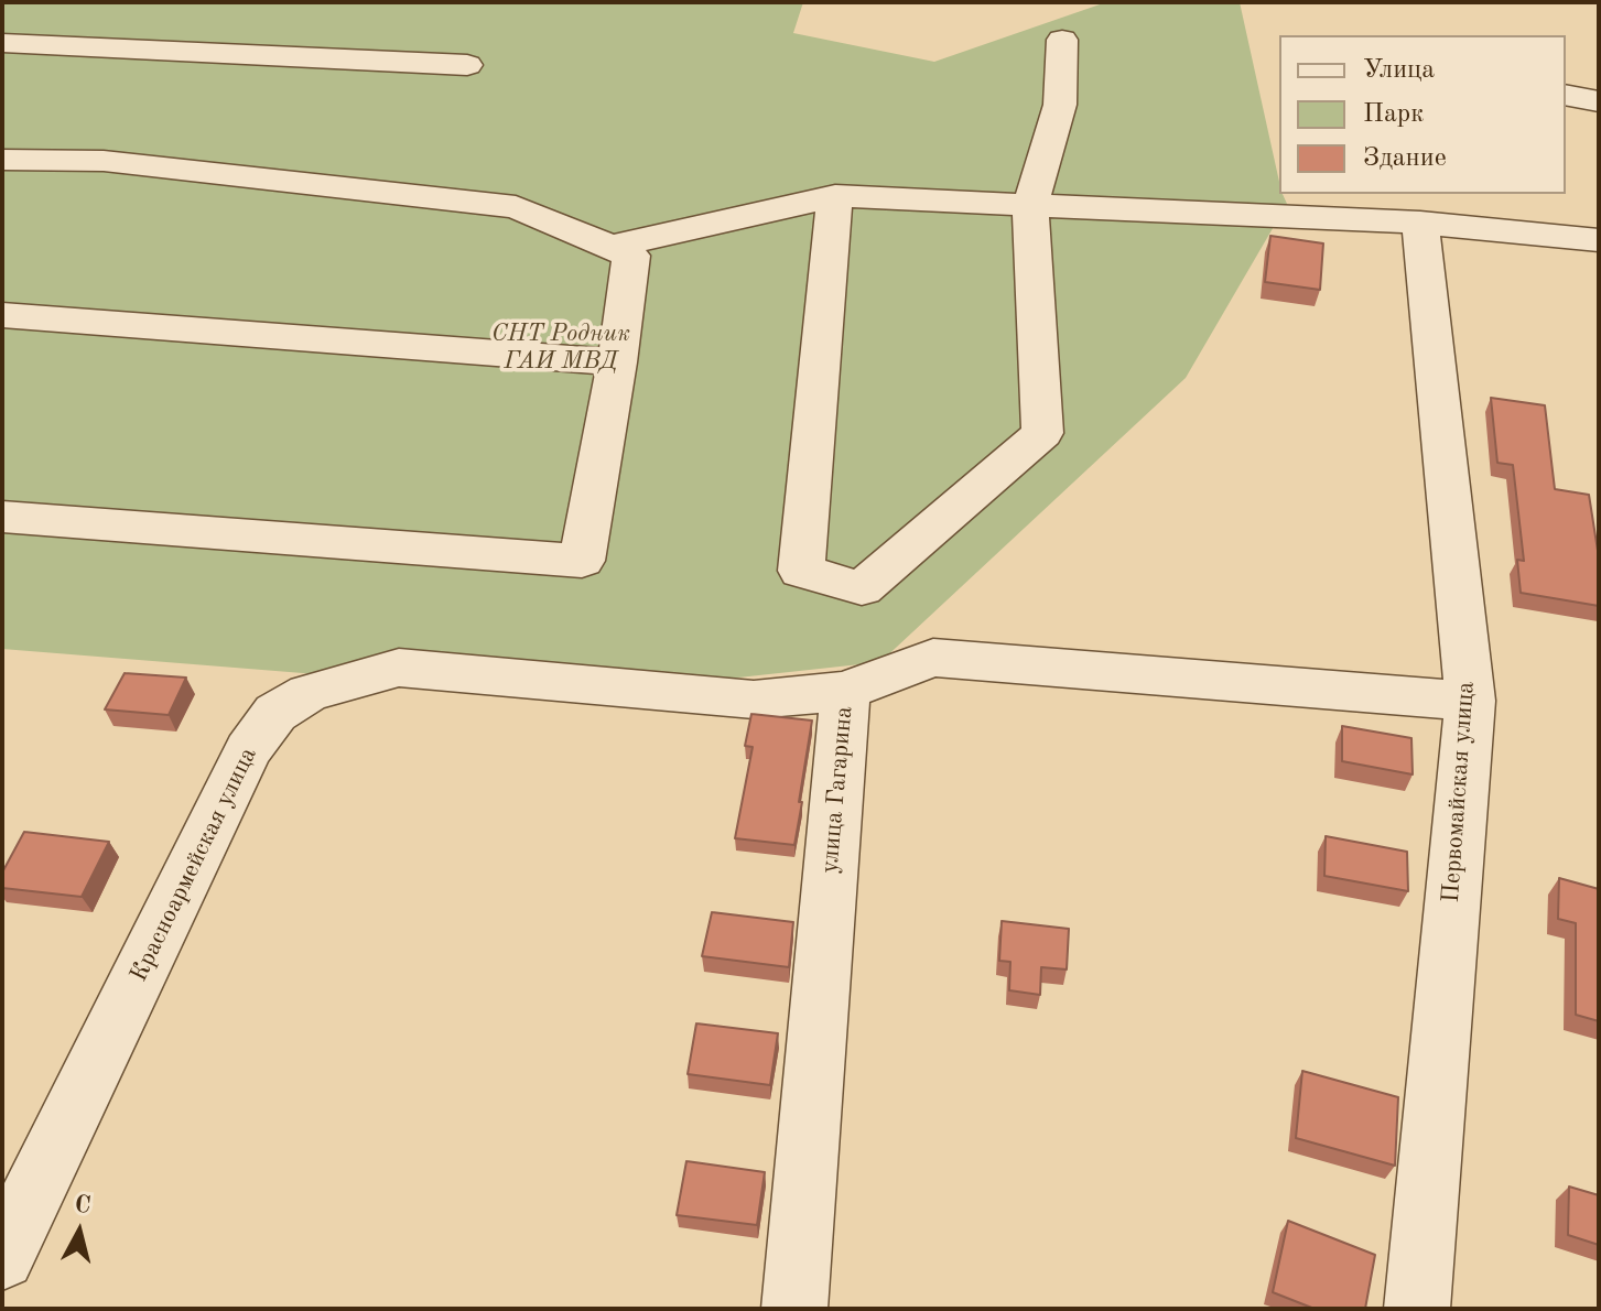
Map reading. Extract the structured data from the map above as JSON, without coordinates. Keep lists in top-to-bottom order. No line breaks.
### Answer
{"streets":{"street":["улица Гагарина","Первомайская улица","Красноармейская улица"]},"crossings":[["улица Гагарина","Первомайская улица"],["улица Гагарина","Красноармейская улица"]],"parks":["СНТ Родник ГАИ МВД"],"legend":["Улица","Парк","Здание"],"north":"top"}
